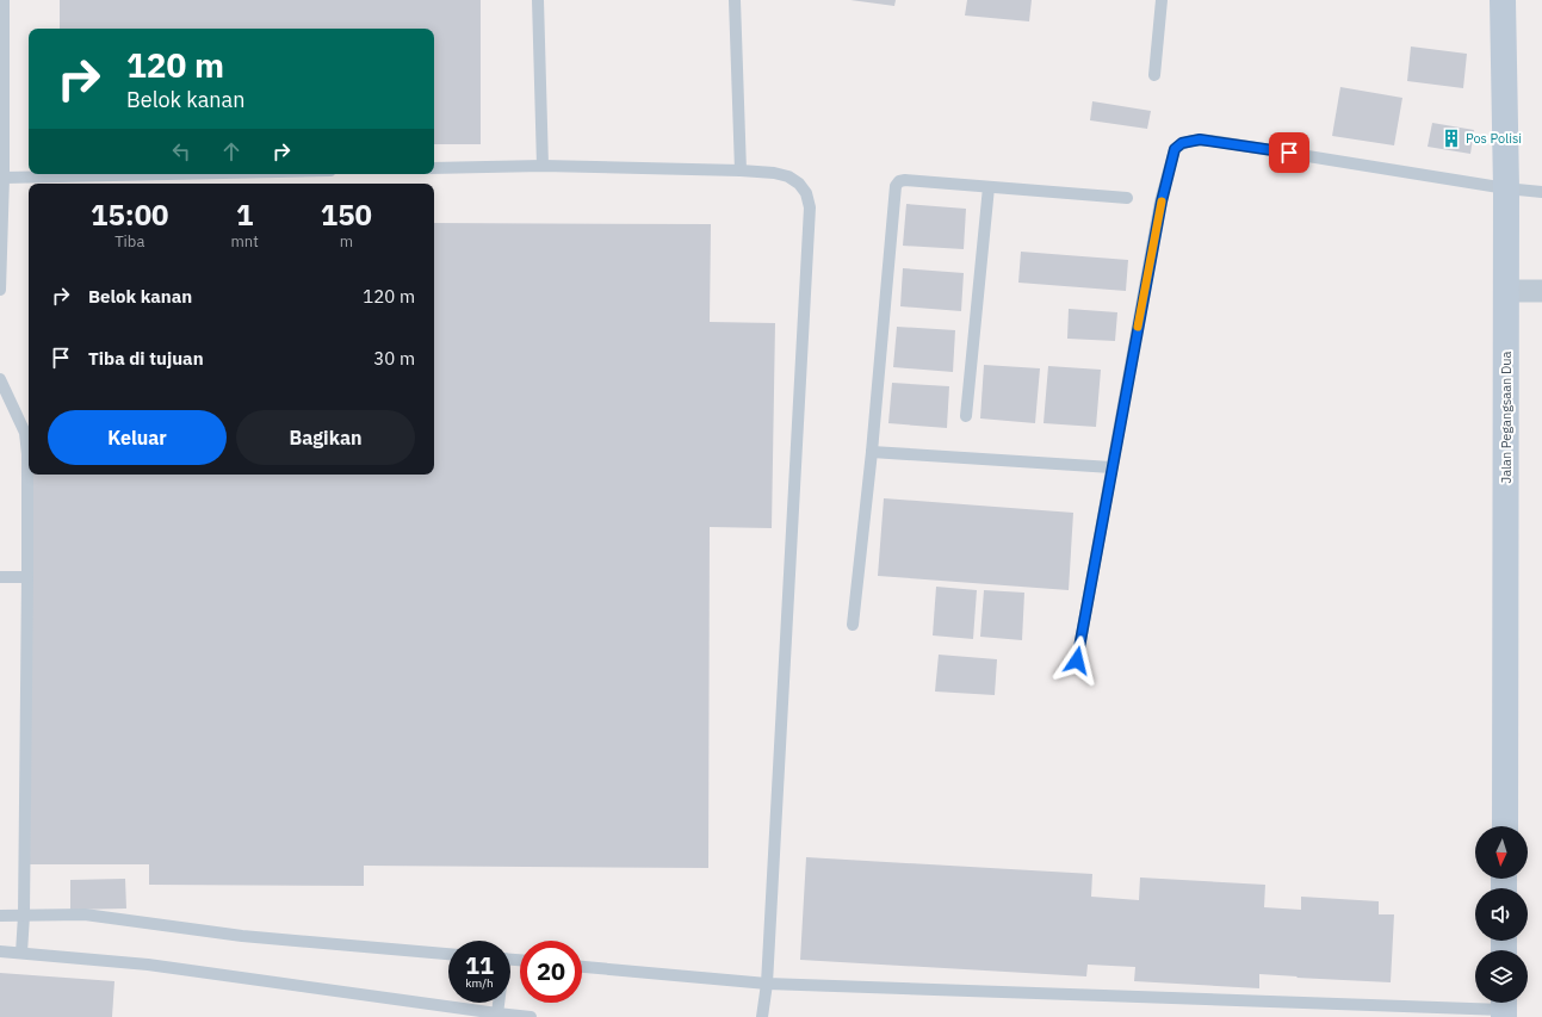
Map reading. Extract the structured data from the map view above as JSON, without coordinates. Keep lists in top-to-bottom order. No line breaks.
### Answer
{"streets":{"main road":["Jalan Pegangsaan Dua"]},"places":{"building":["Pos Polisi"]},"north":"bottom","page":{"turn":["120 m","Belok kanan"],"eta":["15:00","Tiba","1","mnt","150","m"],"list":[{"name":"Belok kanan","value":"120 m"},{"name":"Tiba di tujuan","value":"30 m"}],"buttons":["Keluar","Bagikan"],"speed":"11 km/h","limit":"20"}}
